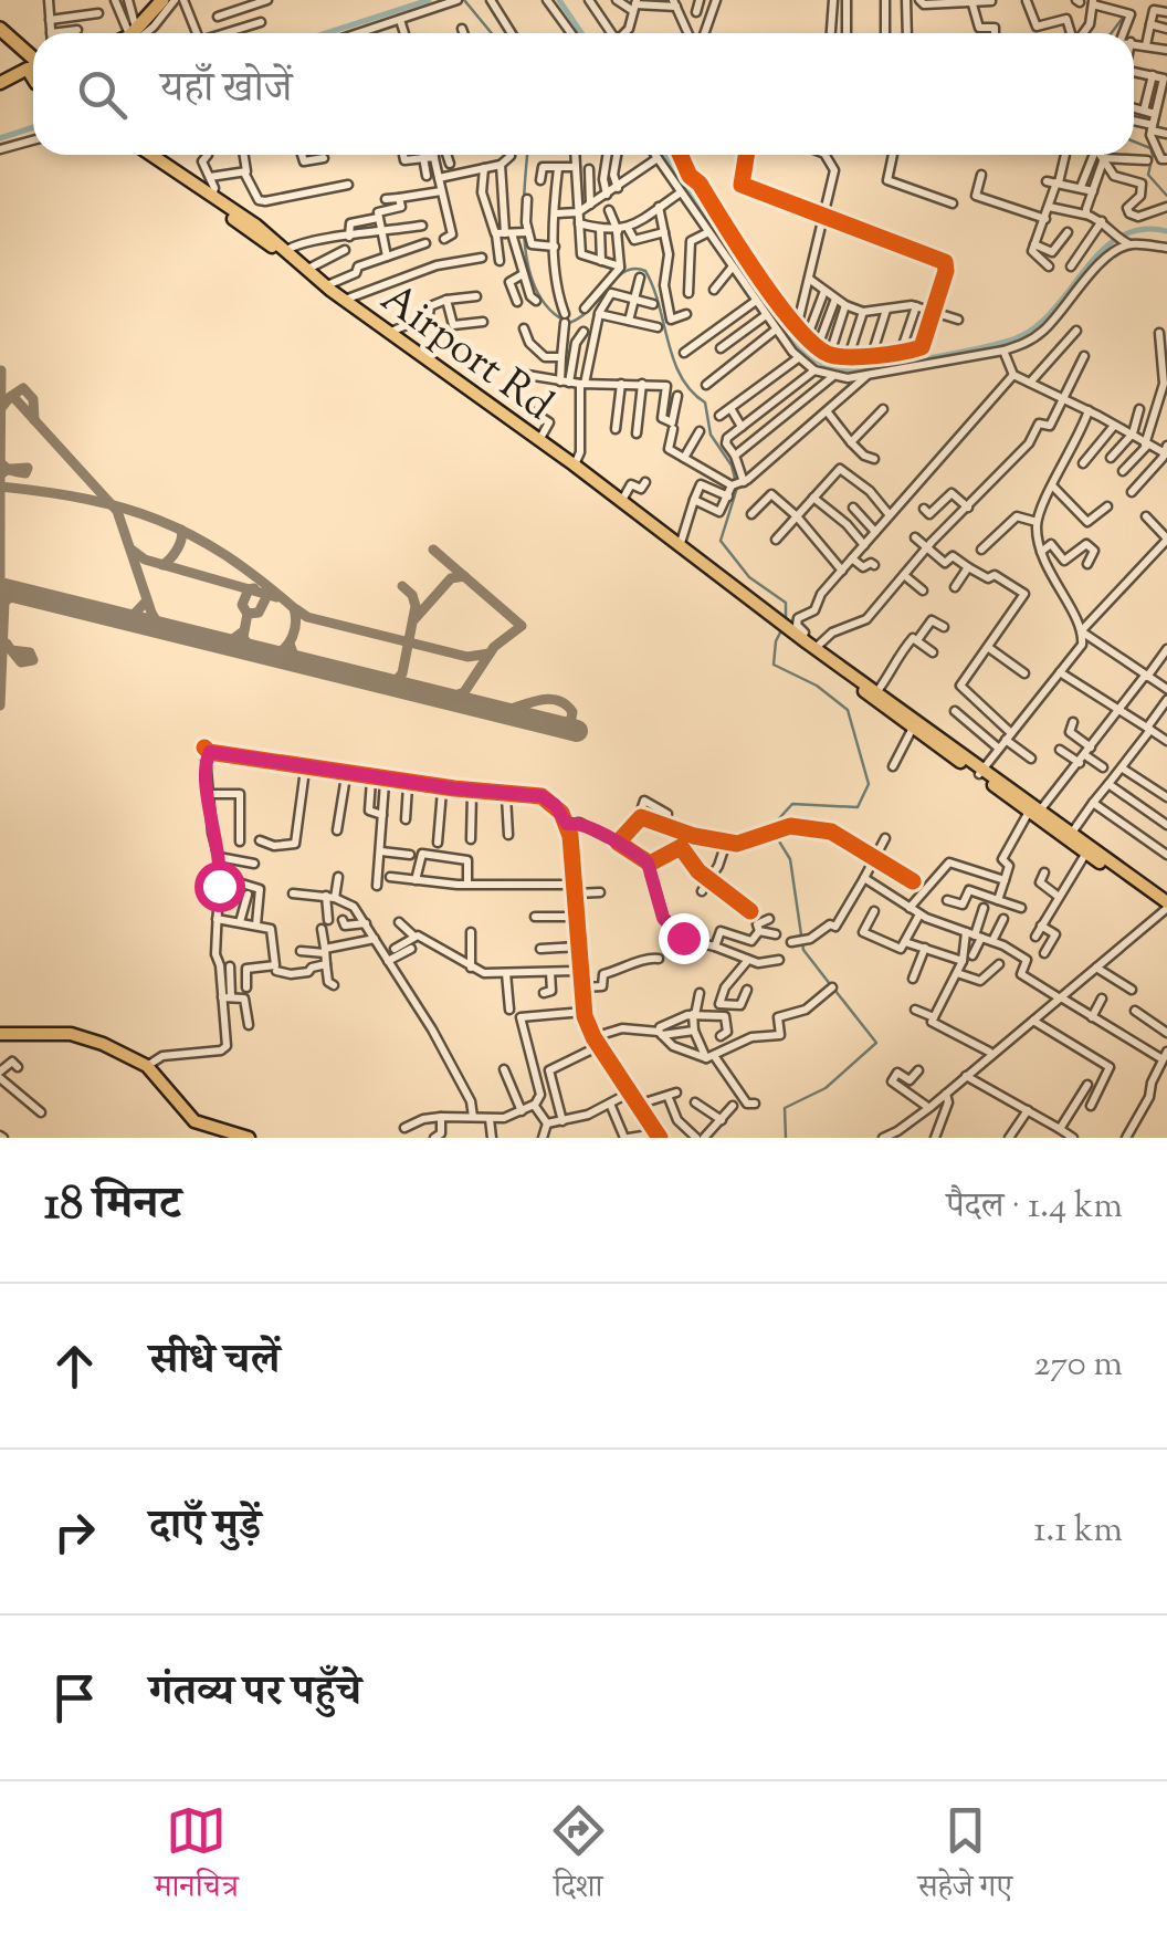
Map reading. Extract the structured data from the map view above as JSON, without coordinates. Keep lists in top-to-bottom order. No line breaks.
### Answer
{"streets":{"main road":["Airport Rd"]},"page":{"search":"यहाँ खोजें","heading":["18 मिनट","पैदल · 1.4 km"],"list":[["सीधे चलें","270 m"],["दाएँ मुड़ें","1.1 km"],"गंतव्य पर पहुँचे"],"nav":["मानचित्र","दिशा","सहेजे गए"]}}
